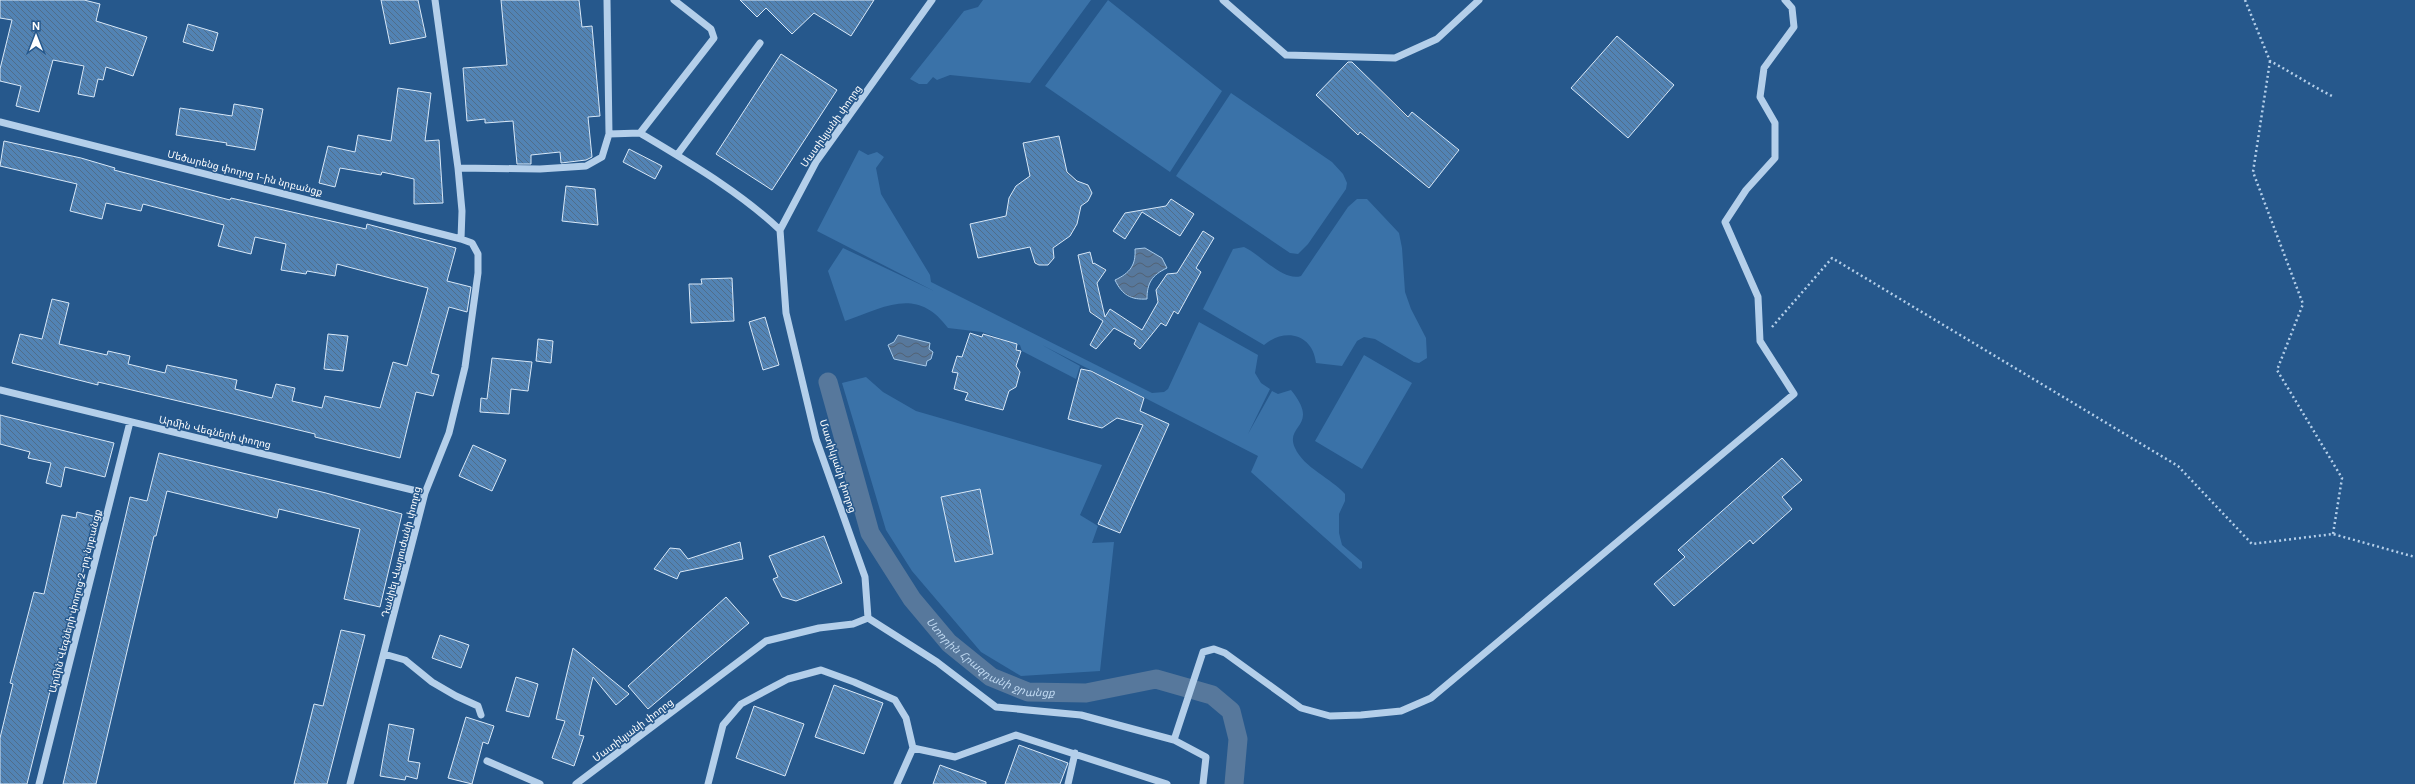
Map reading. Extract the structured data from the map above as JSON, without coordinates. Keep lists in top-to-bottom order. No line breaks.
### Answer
{"streets":{"street":["Մատիկյանի փողոց","Մեծարենց փողոց 1-ին նրբանցք","Արմին Վեգների փողոց","Դանիել Վարուժանի փողոց","Արմին Վեգների փողոց 2-րդ նրբանցք"]},"crossings":[["Մեծարենց փողոց 1-ին նրբանցք","Դանիել Վարուժանի փողոց"],["Արմին Վեգների փողոց","Դանիել Վարուժանի փողոց"],["Արմին Վեգների փողոց","Արմին Վեգների փողոց 2-րդ նրբանցք"]],"water":["Ստորին Հրազդանի ջրանցք"],"north":"top"}
